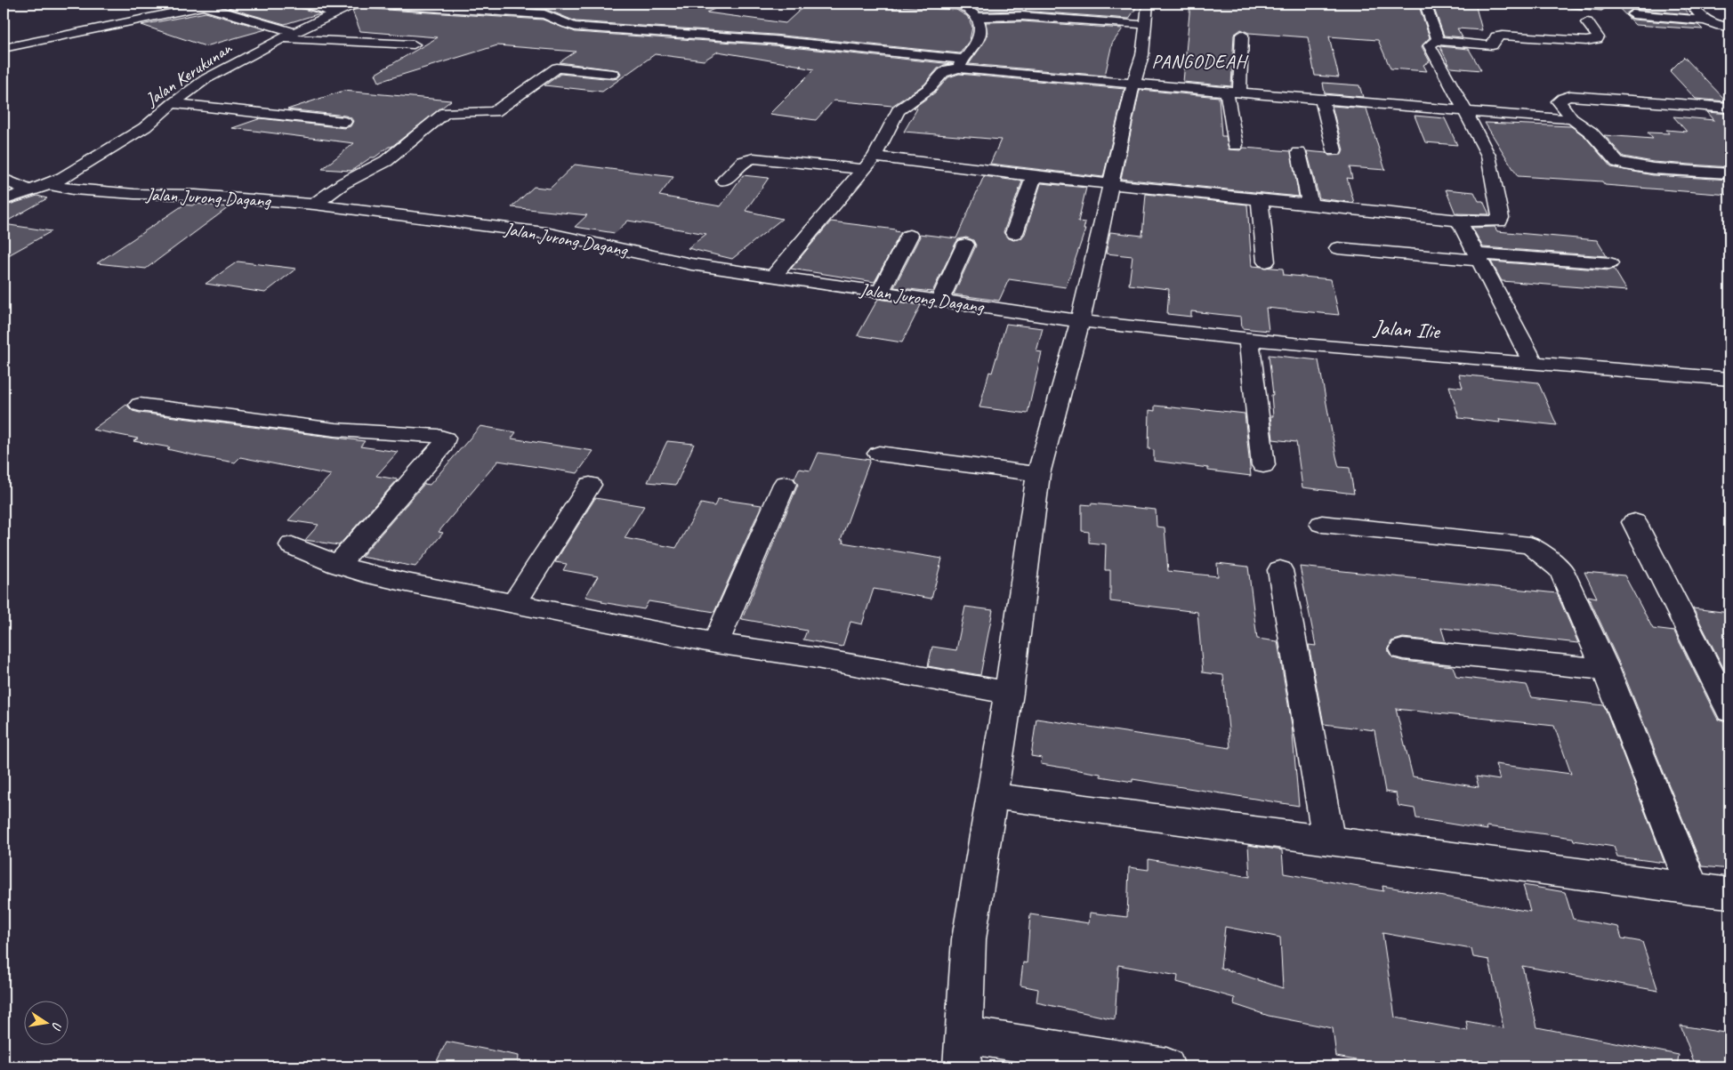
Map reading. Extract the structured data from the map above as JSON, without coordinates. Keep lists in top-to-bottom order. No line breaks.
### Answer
{"streets":{"street":["Jalan Kerukunan","Jalan Jurong Dagang","Jalan Ilie"]},"crossings":[["Jalan Kerukunan","Jalan Jurong Dagang"],["Jalan Jurong Dagang","Jalan Ilie"]],"districts":["PANGODEAH"],"north":"right"}
